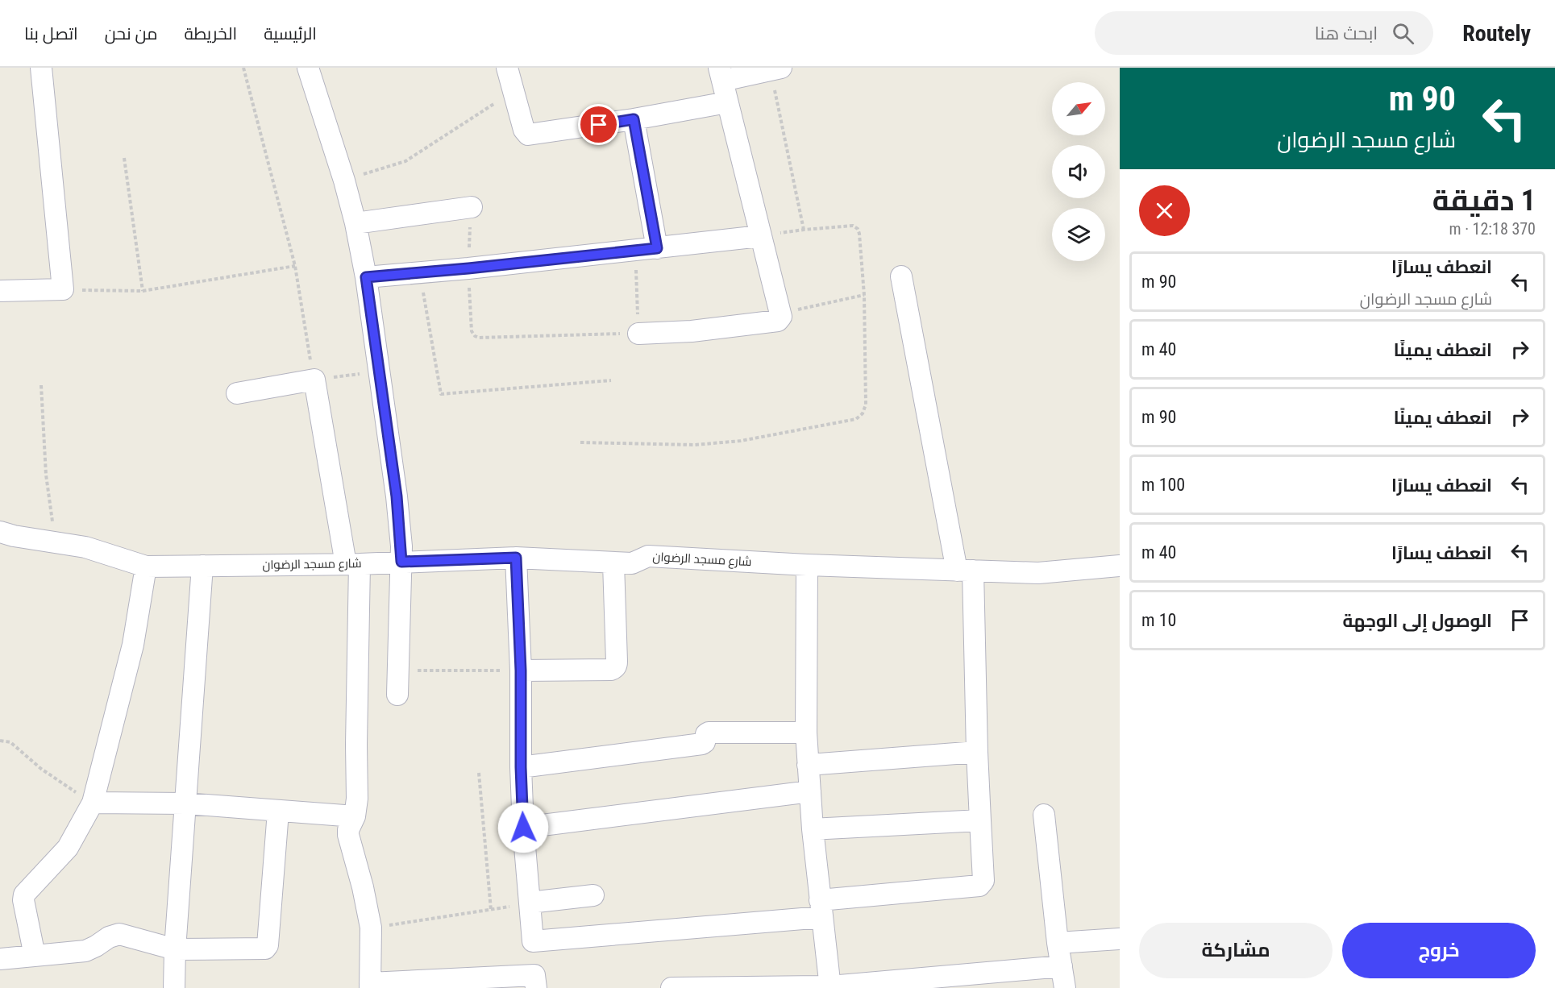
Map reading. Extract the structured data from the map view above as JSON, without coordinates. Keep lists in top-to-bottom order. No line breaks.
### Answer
{"streets":{"street":["شارع مسجد الرضوان"]},"north":"top right","page":{"header":"Routely","search":"ابحث هنا","nav":["الرئيسية","الخريطة","من نحن","اتصل بنا"],"turn":["90 m","شارع مسجد الرضوان"],"heading":["1 دقيقة","370 m · 12:18"],"list":[{"name":"انعطف يسارًا","note":"شارع مسجد الرضوان","value":"90 m"},{"name":"انعطف يمينًا","value":"40 m"},{"name":"انعطف يمينًا","value":"90 m"},{"name":"انعطف يسارًا","value":"100 m"},{"name":"انعطف يسارًا","value":"40 m"},{"name":"الوصول إلى الوجهة","value":"10 m"}],"buttons":["خروج","مشاركة"]}}
